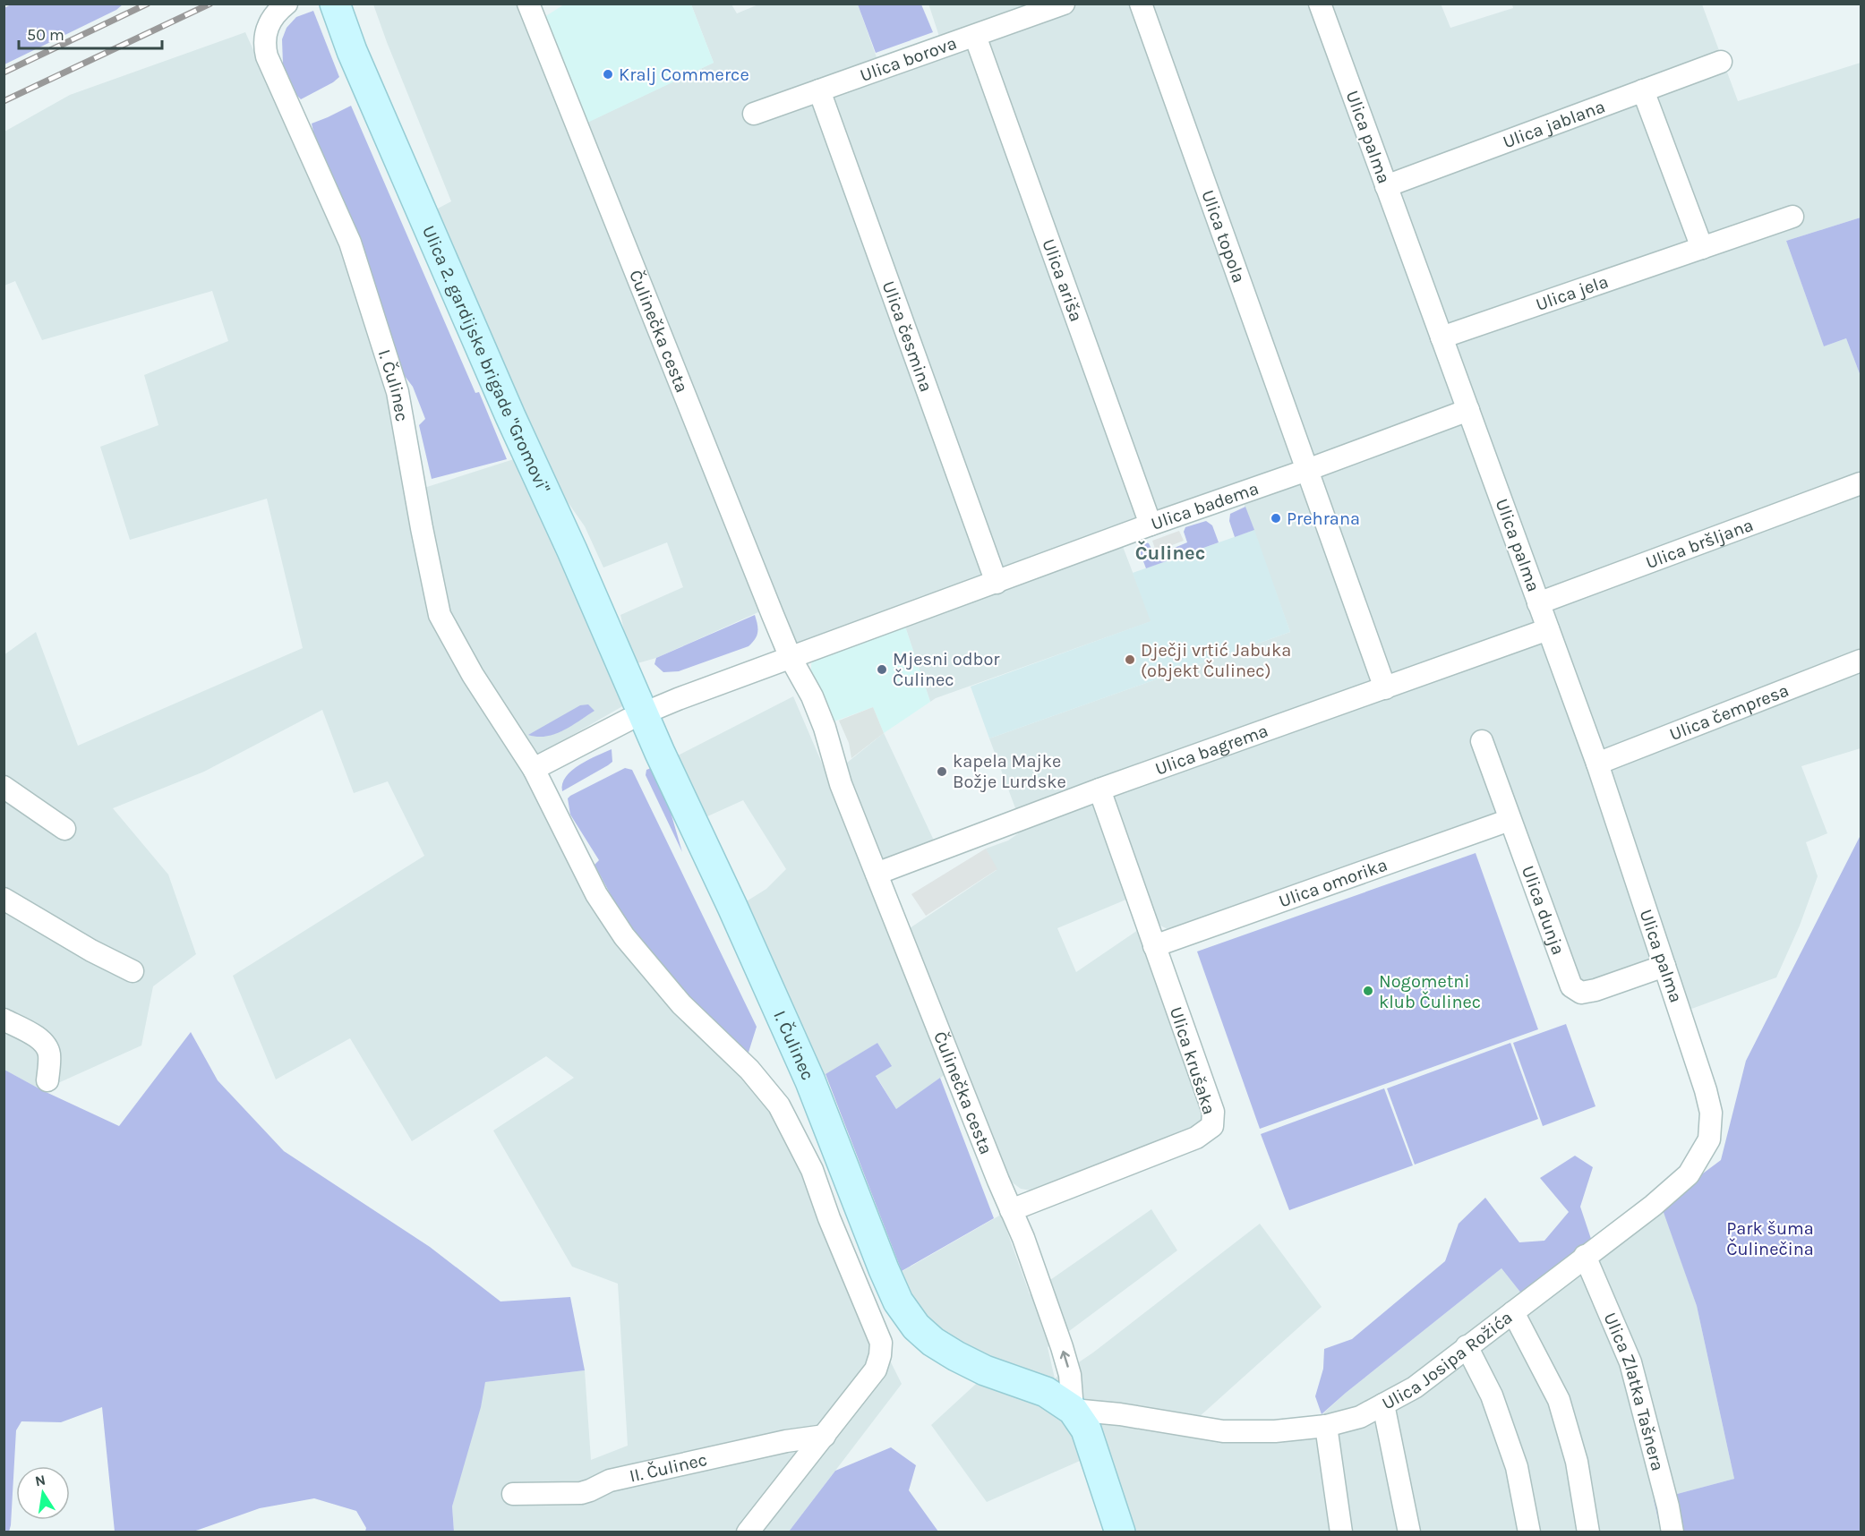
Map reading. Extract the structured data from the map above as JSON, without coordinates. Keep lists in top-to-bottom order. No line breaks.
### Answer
{"streets":{"street":["Ulica borova","Ulica jablana","Ulica palma","Ulica topola","Ulica ariša","Ulica jela","Čulinečka cesta","Ulica česmina","Ulica 2. gardijske brigade \"Gromovi\"","I. Čulinec","Ulica badema","Ulica bršljana","Ulica čempresa","Ulica bagrema","Ulica omorika","Ulica dunja","Ulica krušaka","Ulica Josipa Rožića","Ulica Zlatka Tašnera","II. Čulinec"]},"crossings":[["Ulica borova","Ulica ariša"],["Ulica borova","Ulica česmina"],["Ulica jablana","Ulica palma"],["Ulica palma","Ulica jela"],["Ulica palma","Ulica badema"],["Ulica palma","Ulica bršljana"],["Ulica palma","Ulica čempresa"],["Ulica palma","Ulica bagrema"],["Ulica palma","Ulica dunja"],["Ulica palma","Ulica Josipa Rožića"],["Ulica topola","Ulica badema"],["Ulica topola","Ulica bagrema"],["Ulica ariša","Ulica badema"],["Čulinečka cesta","I. Čulinec"],["Čulinečka cesta","Ulica badema"],["Čulinečka cesta","Ulica bagrema"],["Čulinečka cesta","Ulica krušaka"],["Čulinečka cesta","Ulica Josipa Rožića"],["Ulica česmina","Ulica badema"],["Ulica 2. gardijske brigade \"Gromovi\"","I. Čulinec"],["I. Čulinec","Ulica Josipa Rožića"],["I. Čulinec","II. Čulinec"],["Ulica bagrema","Ulica krušaka"],["Ulica omorika","Ulica dunja"],["Ulica omorika","Ulica krušaka"],["Ulica Josipa Rožića","Ulica Zlatka Tašnera"]],"districts":["Čulinec"],"parks":["Park šuma Čulinečina"],"places":["Kralj Commerce","Prehrana","Dječji vrtić Jabuka (objekt Čulinec)","Mjesni odbor Čulinec","kapela Majke Božje Lurdske","Nogometni klub Čulinec"],"scale_bar":"50 m","north":"top"}
